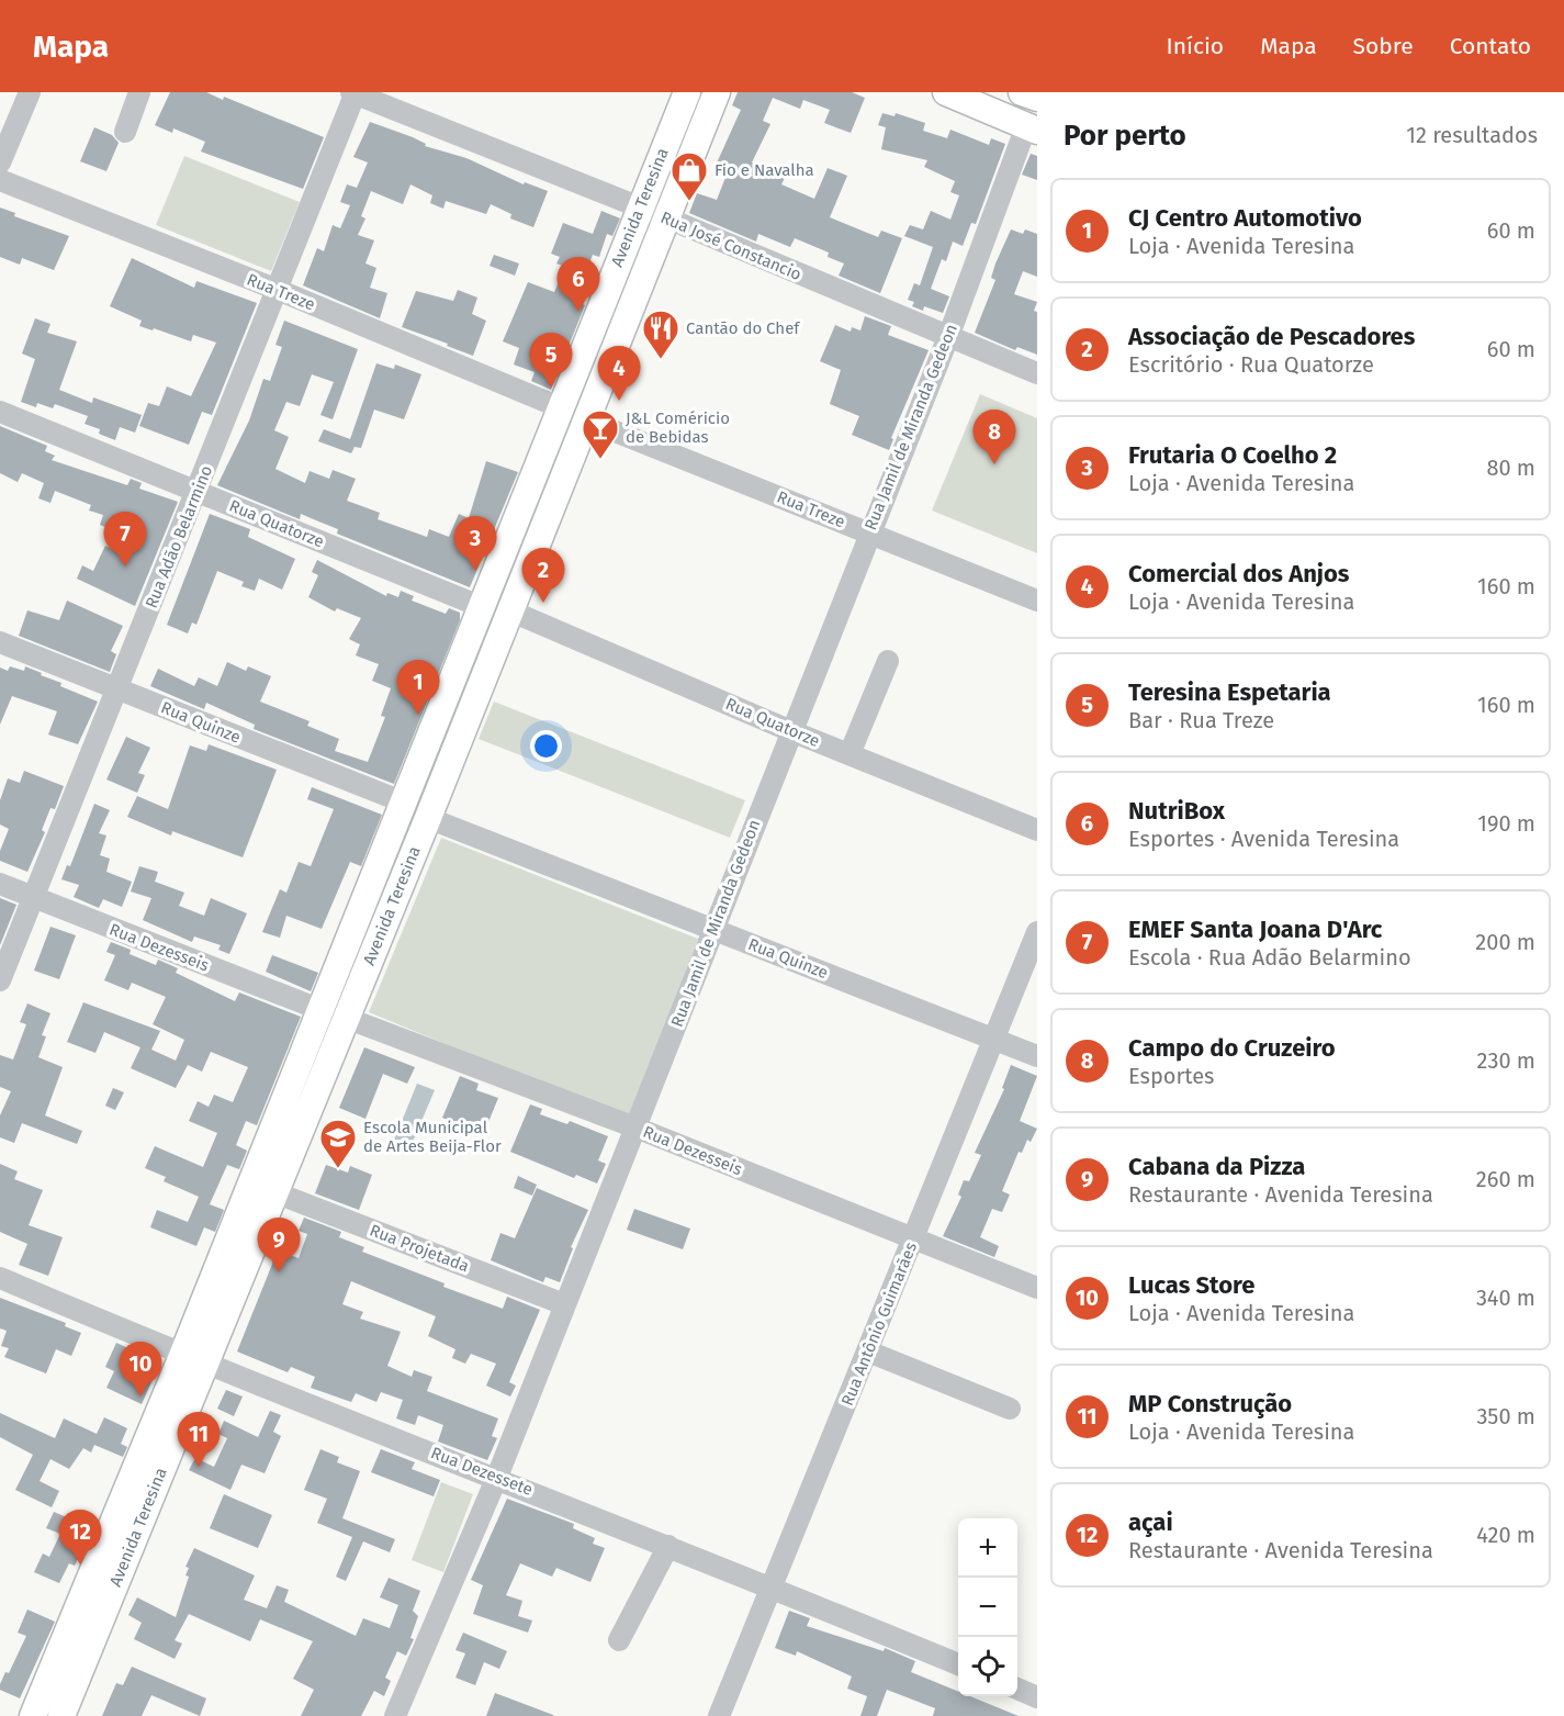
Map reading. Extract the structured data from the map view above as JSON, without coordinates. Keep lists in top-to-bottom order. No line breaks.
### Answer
{"streets":{"main road":["Avenida Teresina"],"street":["Rua José Constancio","Rua Treze","Rua Jamil de Miranda Gedeon","Rua Quatorze","Rua Adão Belarmino","Rua Quinze","Rua Dezesseis","Rua Projetada","Rua Antônio Guimarães","Rua Dezessete"]},"crossings":[["Avenida Teresina","Rua José Constancio"],["Avenida Teresina","Rua Treze"],["Avenida Teresina","Rua Quatorze"],["Avenida Teresina","Rua Quinze"],["Avenida Teresina","Rua Dezesseis"],["Avenida Teresina","Rua Projetada"],["Avenida Teresina","Rua Dezessete"],["Rua José Constancio","Rua Jamil de Miranda Gedeon"],["Rua José Constancio","Rua Adão Belarmino"],["Rua Treze","Rua Jamil de Miranda Gedeon"],["Rua Treze","Rua Adão Belarmino"],["Rua Jamil de Miranda Gedeon","Rua Quatorze"],["Rua Jamil de Miranda Gedeon","Rua Quinze"],["Rua Jamil de Miranda Gedeon","Rua Dezesseis"],["Rua Jamil de Miranda Gedeon","Rua Projetada"],["Rua Jamil de Miranda Gedeon","Rua Dezessete"],["Rua Quatorze","Rua Adão Belarmino"],["Rua Adão Belarmino","Rua Quinze"],["Rua Adão Belarmino","Rua Dezesseis"],["Rua Quinze","Rua Antônio Guimarães"],["Rua Dezesseis","Rua Antônio Guimarães"],["Rua Antônio Guimarães","Rua Dezessete"]],"places":{"shop":["Fio e Navalha"],"restaurant":["Cantão do Chef"],"bar":["J&L Coméricio de Bebidas"],"school or university":["Escola Municipal de Artes Beija-Flor"]},"page":{"header":"Mapa","nav":["Início","Mapa","Sobre","Contato"],"heading":["Por perto","12 resultados"],"list":[{"mark":"1","name":"CJ Centro Automotivo","note":"Loja · Avenida Teresina","value":"60 m"},{"mark":"2","name":"Associação de Pescadores","note":"Escritório · Rua Quatorze","value":"60 m"},{"mark":"3","name":"Frutaria O Coelho 2","note":"Loja · Avenida Teresina","value":"80 m"},{"mark":"4","name":"Comercial dos Anjos","note":"Loja · Avenida Teresina","value":"160 m"},{"mark":"5","name":"Teresina Espetaria","note":"Bar · Rua Treze","value":"160 m"},{"mark":"6","name":"NutriBox","note":"Esportes · Avenida Teresina","value":"190 m"},{"mark":"7","name":"EMEF Santa Joana D'Arc","note":"Escola · Rua Adão Belarmino","value":"200 m"},{"mark":"8","name":"Campo do Cruzeiro","note":"Esportes","value":"230 m"},{"mark":"9","name":"Cabana da Pizza","note":"Restaurante · Avenida Teresina","value":"260 m"},{"mark":"10","name":"Lucas Store","note":"Loja · Avenida Teresina","value":"340 m"},{"mark":"11","name":"MP Construção","note":"Loja · Avenida Teresina","value":"350 m"},{"mark":"12","name":"açai","note":"Restaurante · Avenida Teresina","value":"420 m"}],"pins":["6","5","4","8","7","3","2","1","9","10","11","12"],"map_buttons":["+","−"]}}
